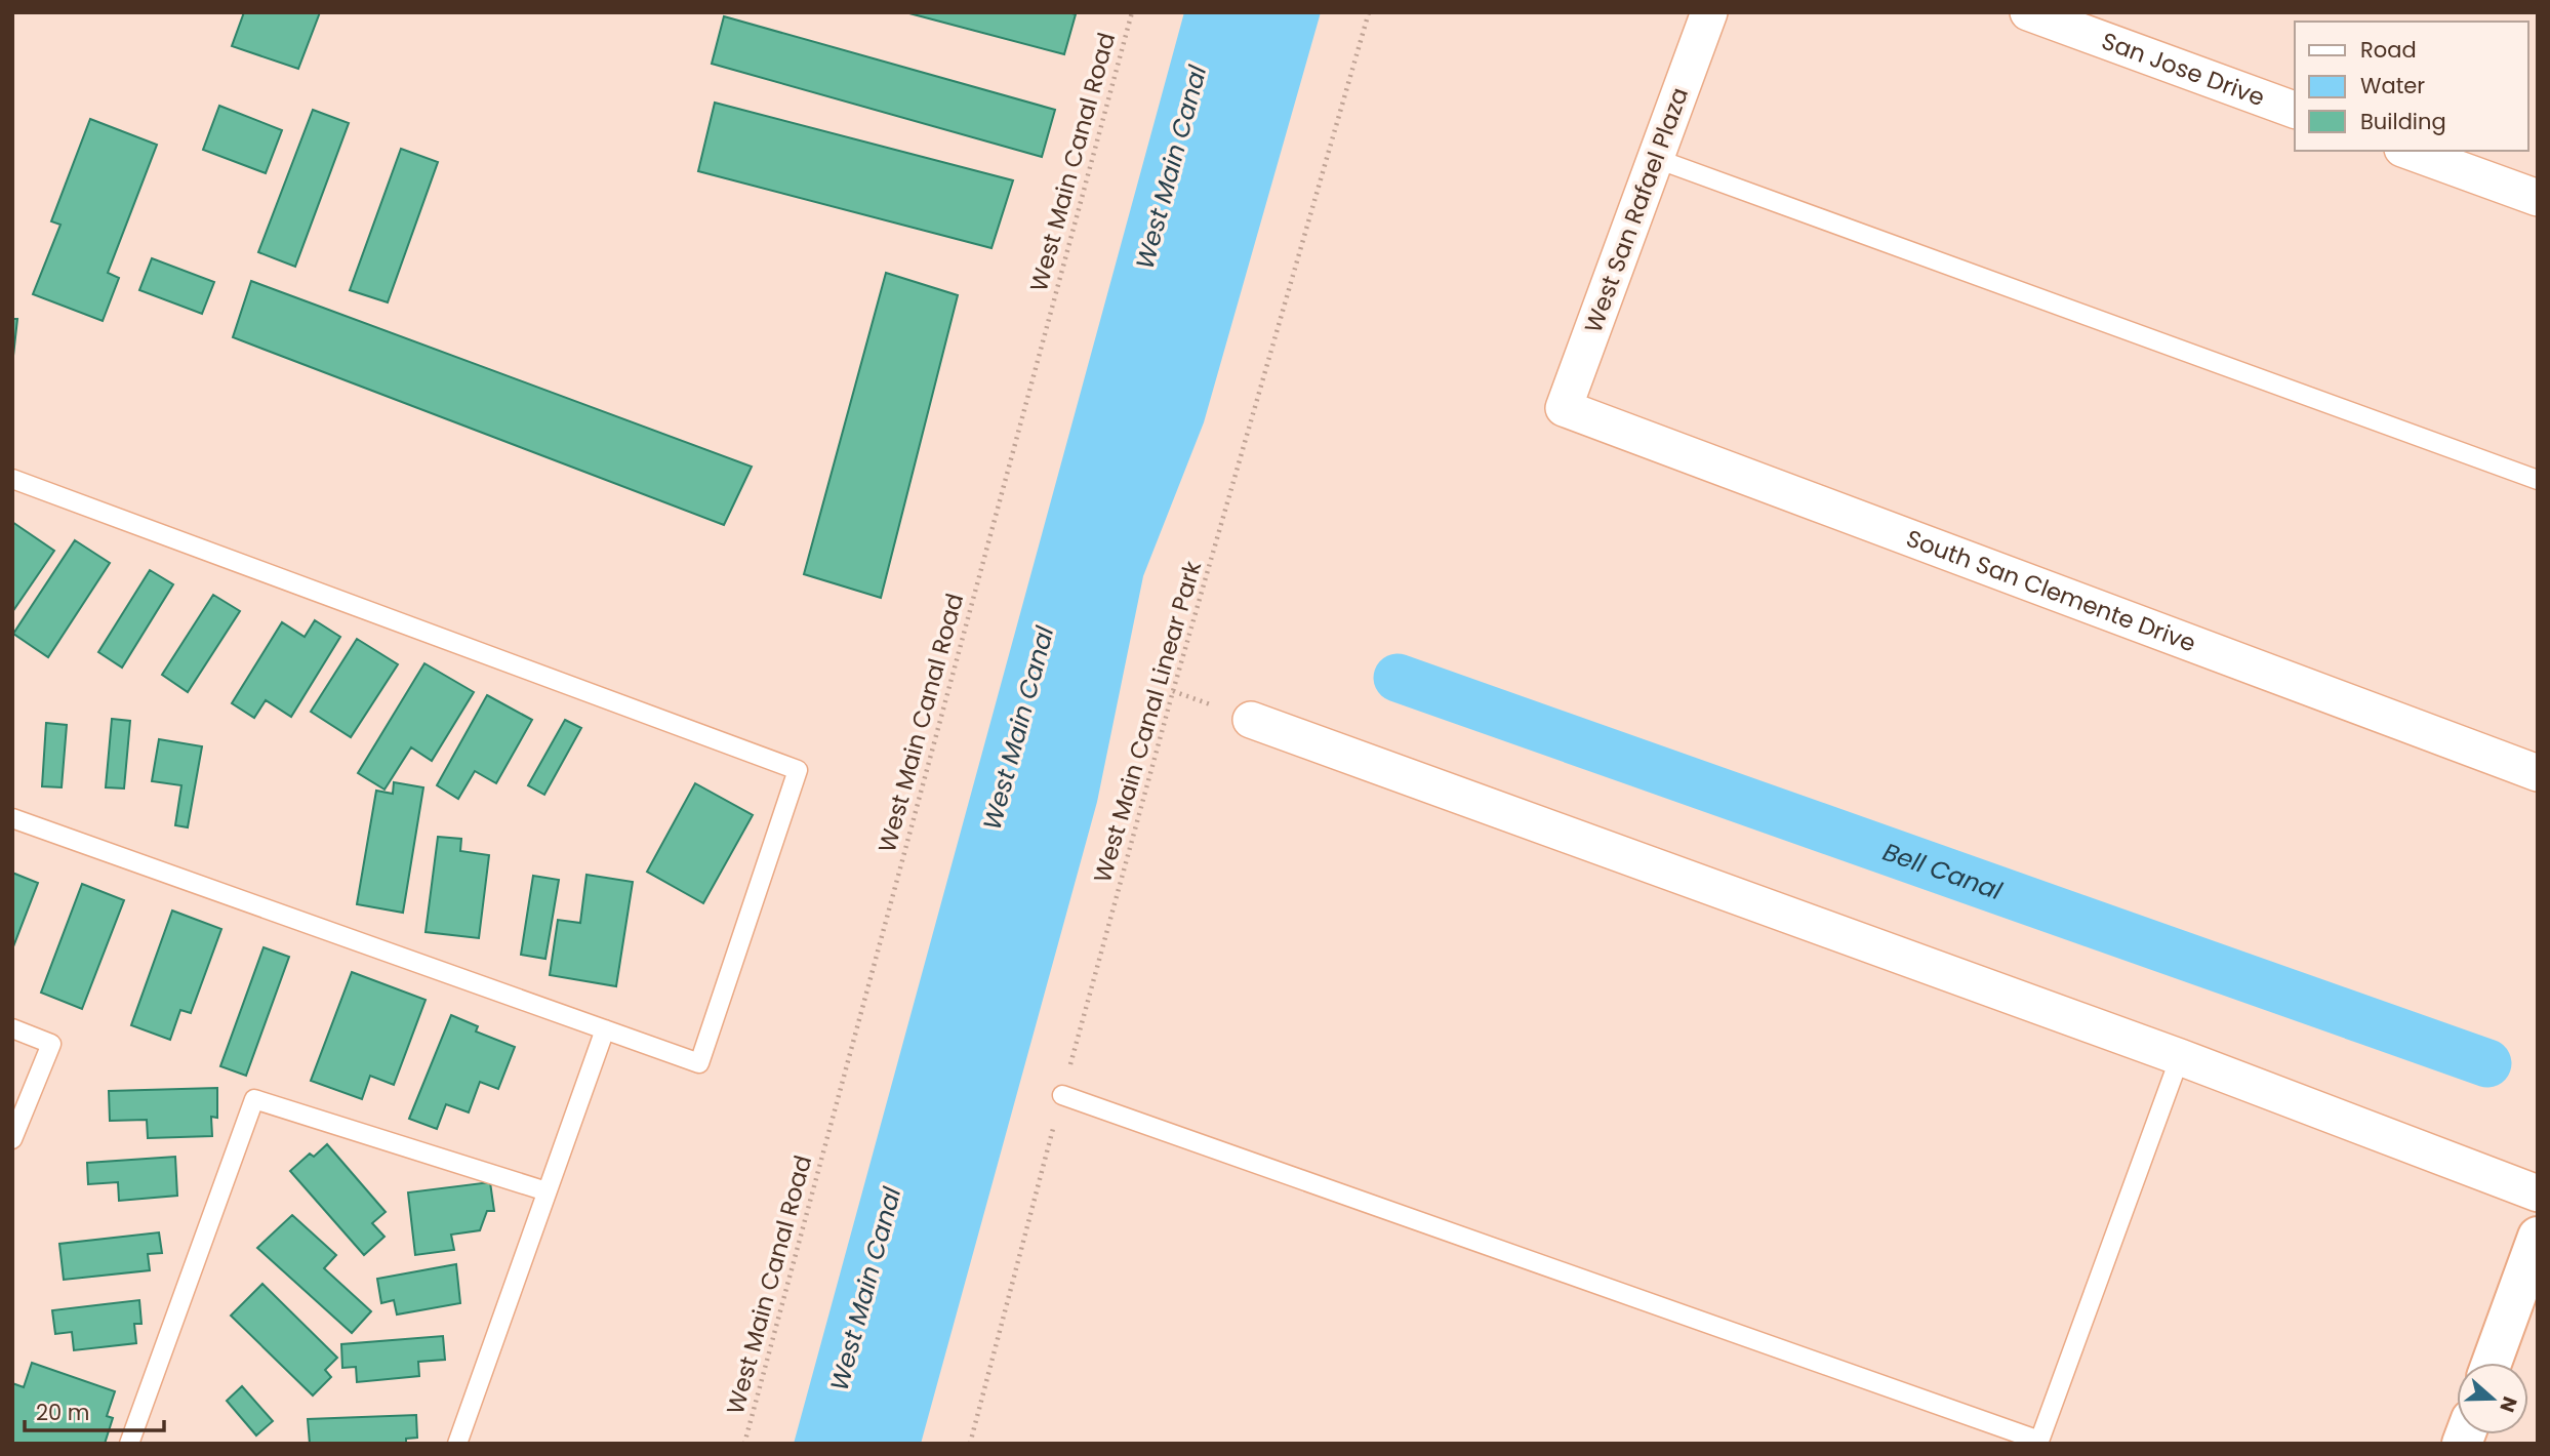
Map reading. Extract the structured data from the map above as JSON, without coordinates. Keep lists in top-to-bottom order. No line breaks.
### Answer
{"streets":{"street":["San Jose Drive","West San Rafael Plaza","South San Clemente Drive"],"path":["West Main Canal Road","West Main Canal Linear Park"]},"crossings":[["West San Rafael Plaza","South San Clemente Drive"]],"water":["West Main Canal","Bell Canal"],"legend":["Road","Water","Building"],"scale_bar":"20 m","north":"right"}
